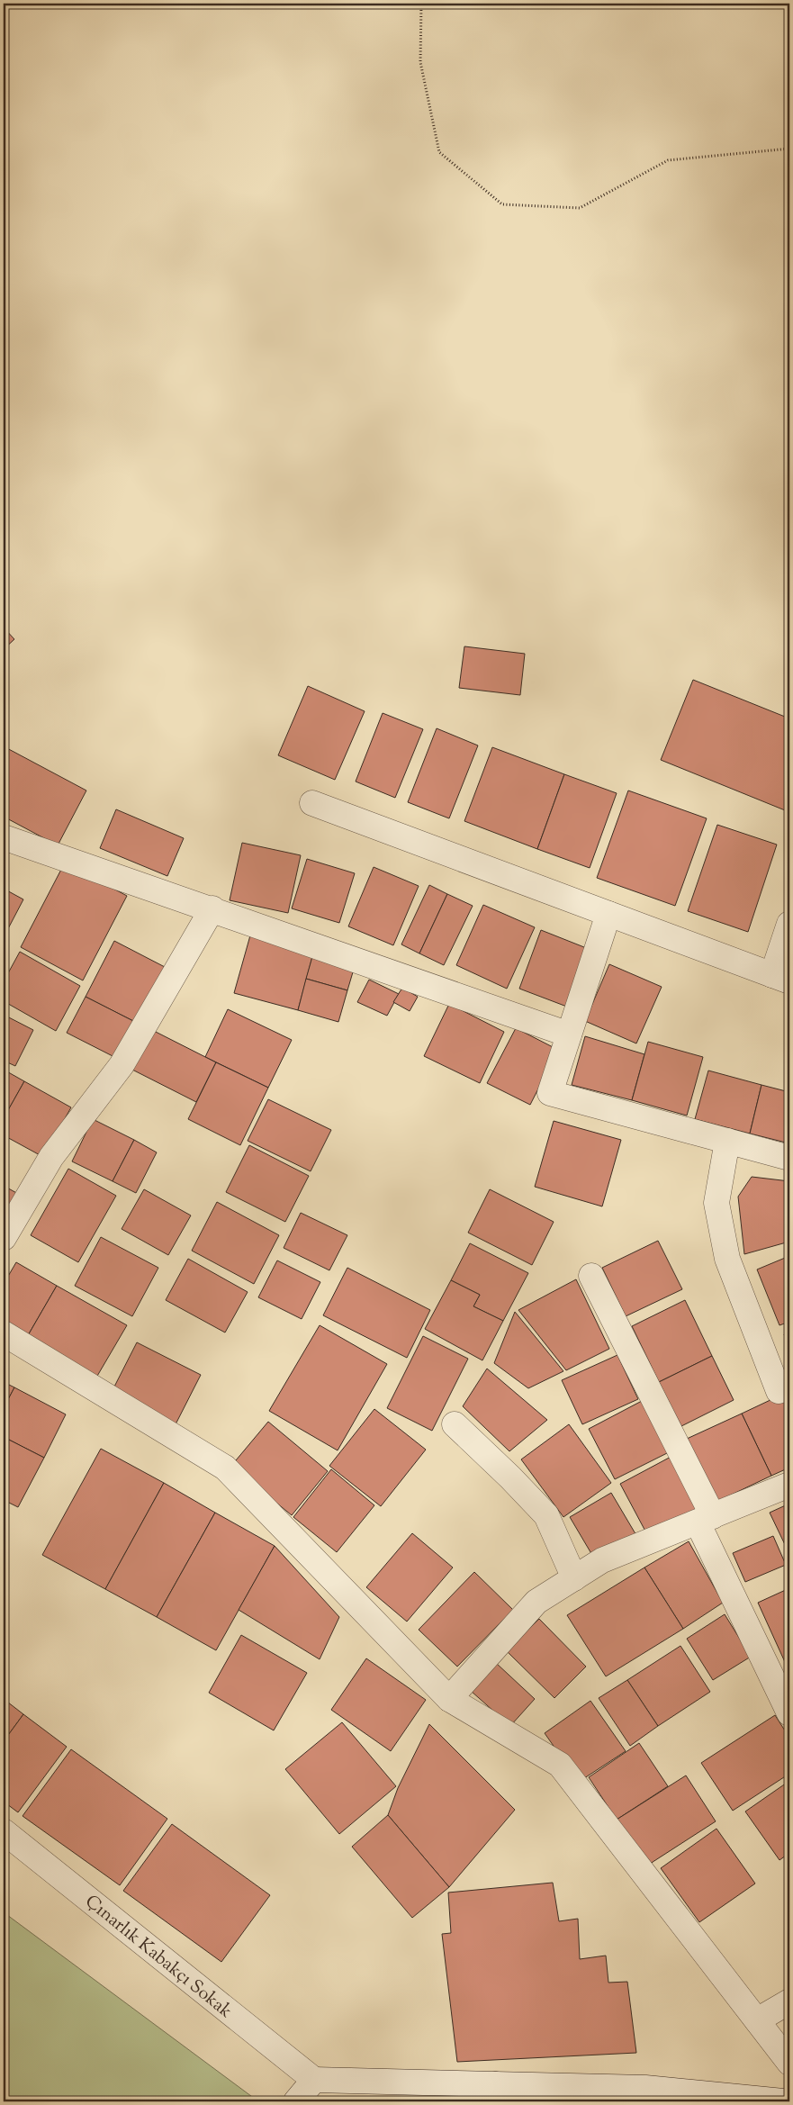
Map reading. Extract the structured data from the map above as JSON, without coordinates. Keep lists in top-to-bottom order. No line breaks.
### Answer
{"streets":{"street":["Çınarlık Kabakçı Sokak"]}}
